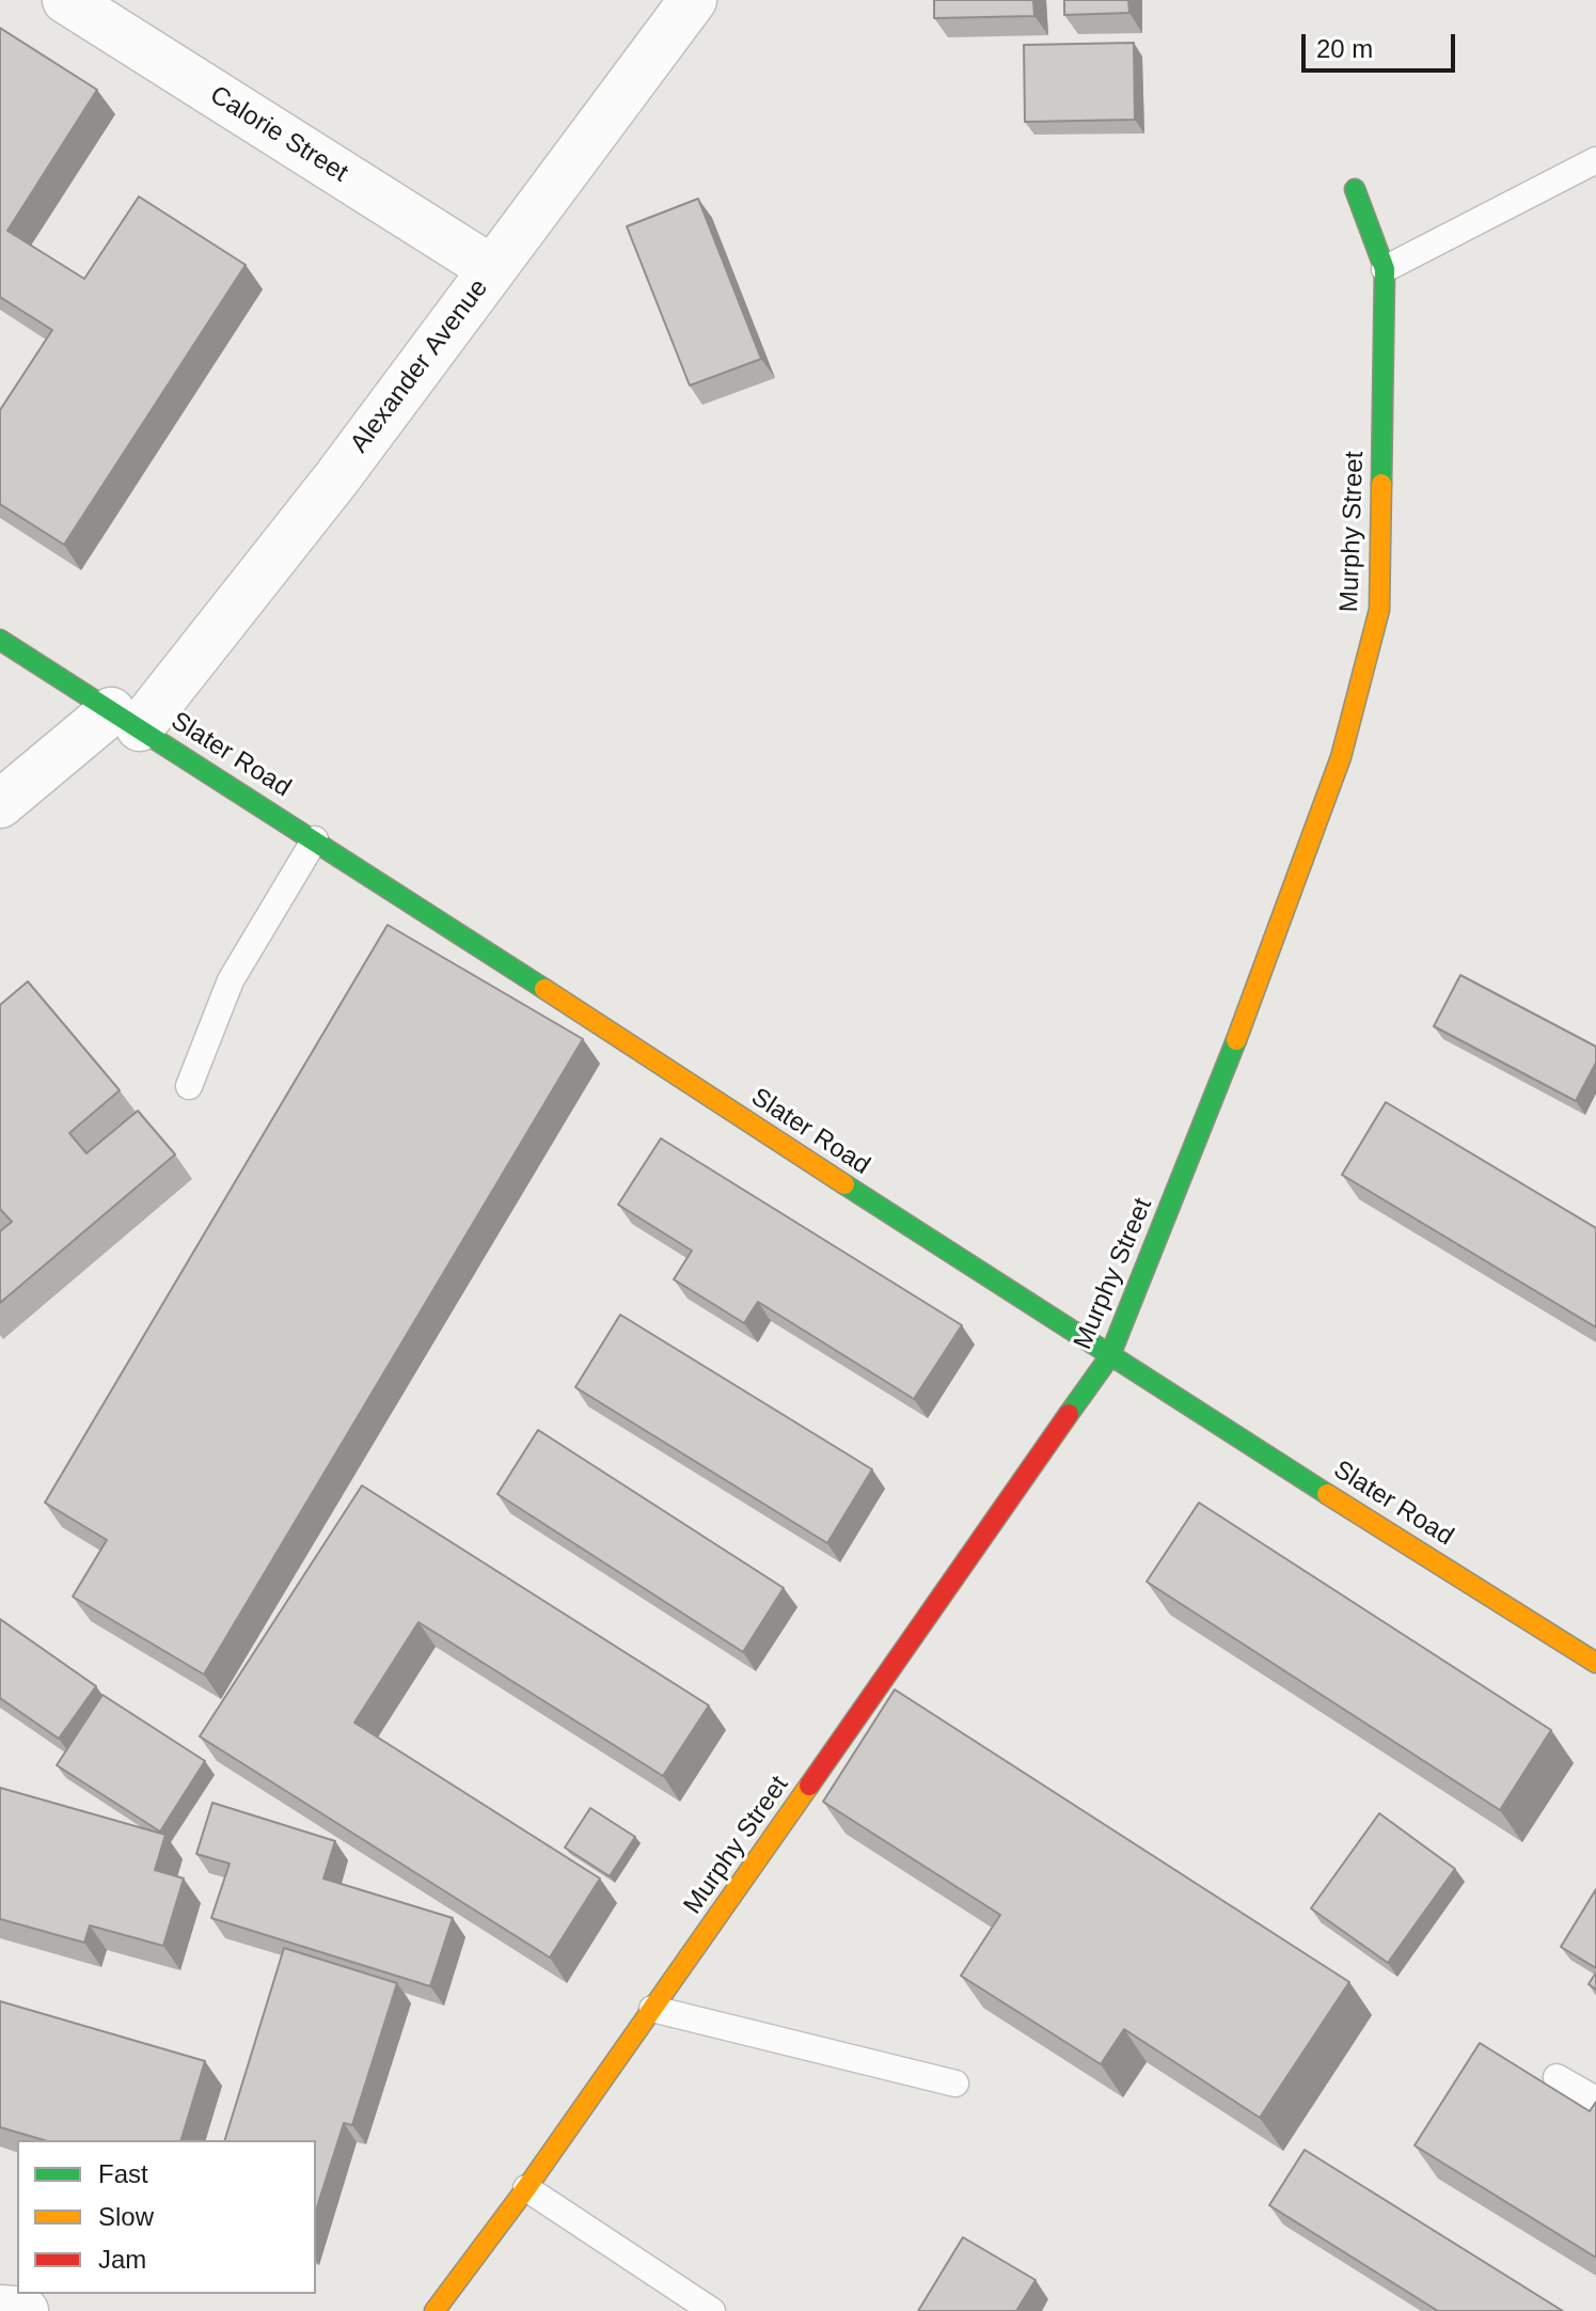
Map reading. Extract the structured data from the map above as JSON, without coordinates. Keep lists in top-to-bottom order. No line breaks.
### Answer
{"streets":{"street":["Calorie Street","Alexander Avenue","Murphy Street","Slater Road"]},"crossings":[["Calorie Street","Alexander Avenue"],["Alexander Avenue","Slater Road"],["Murphy Street","Slater Road"]],"legend":["Fast","Slow","Jam"],"scale_bar":"20 m"}
